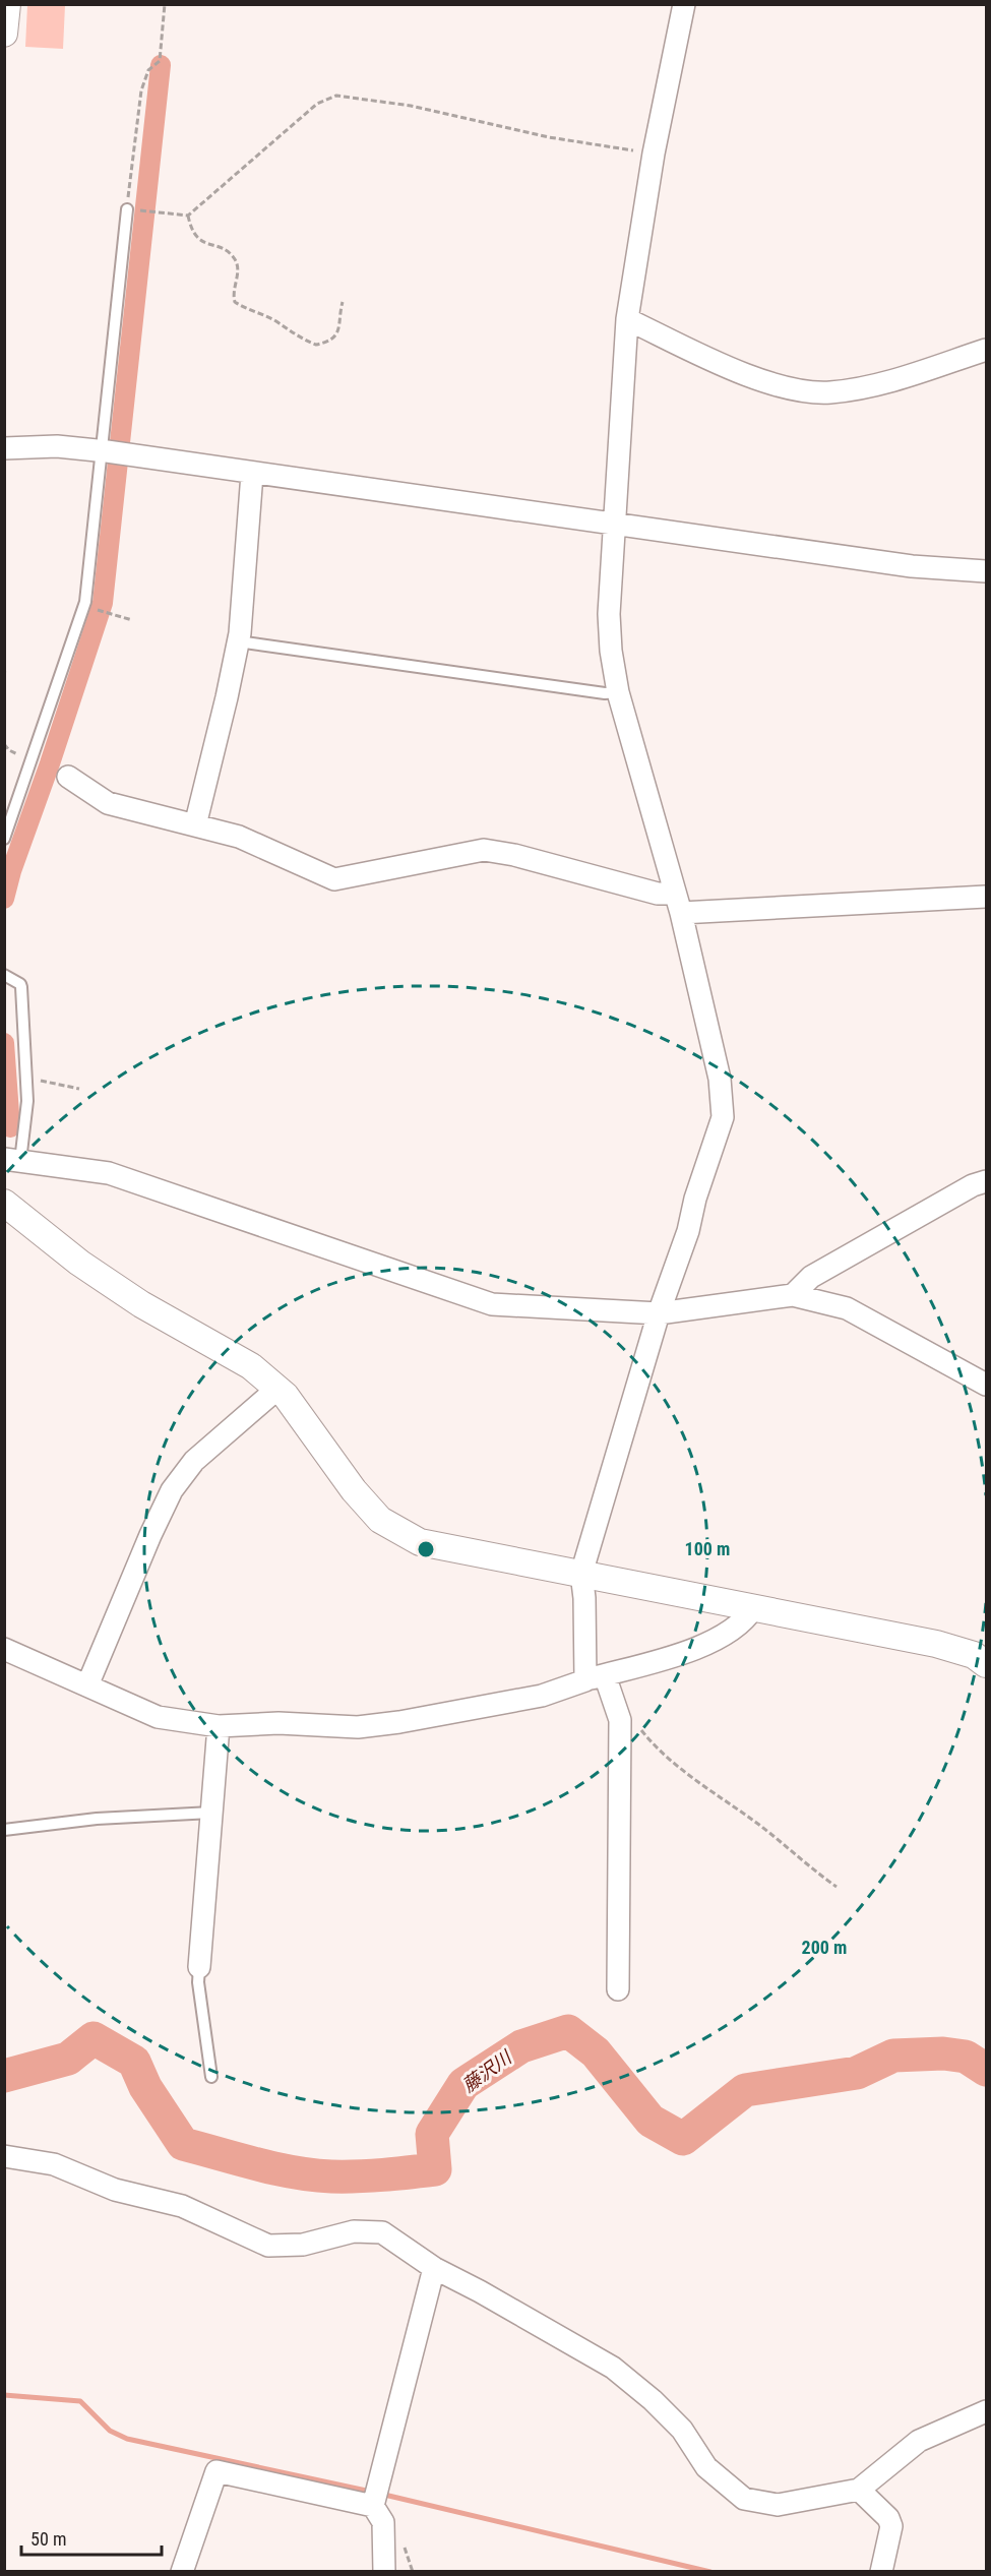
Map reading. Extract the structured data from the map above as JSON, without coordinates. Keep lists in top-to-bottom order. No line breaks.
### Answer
{"water":["藤沢川"],"scale_bar":"50 m","rings":["100 m","200 m"]}
